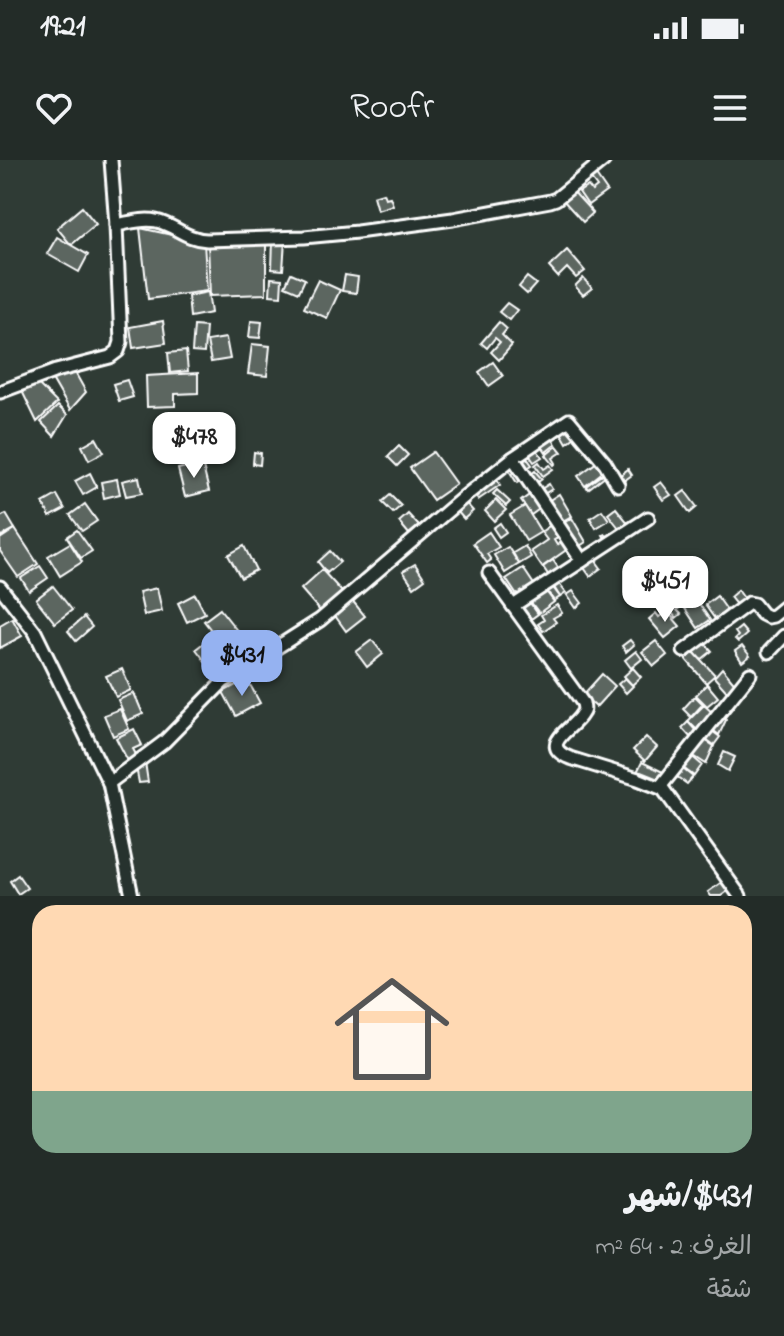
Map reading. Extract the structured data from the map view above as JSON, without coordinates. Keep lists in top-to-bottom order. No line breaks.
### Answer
{"page":{"status":"19:21","header":"Roofr","price":["$478","$451","$431"],"list":[{"name":"$431/شهر","note":"الغرف: 2 · 64 m² · شقة"}]}}
